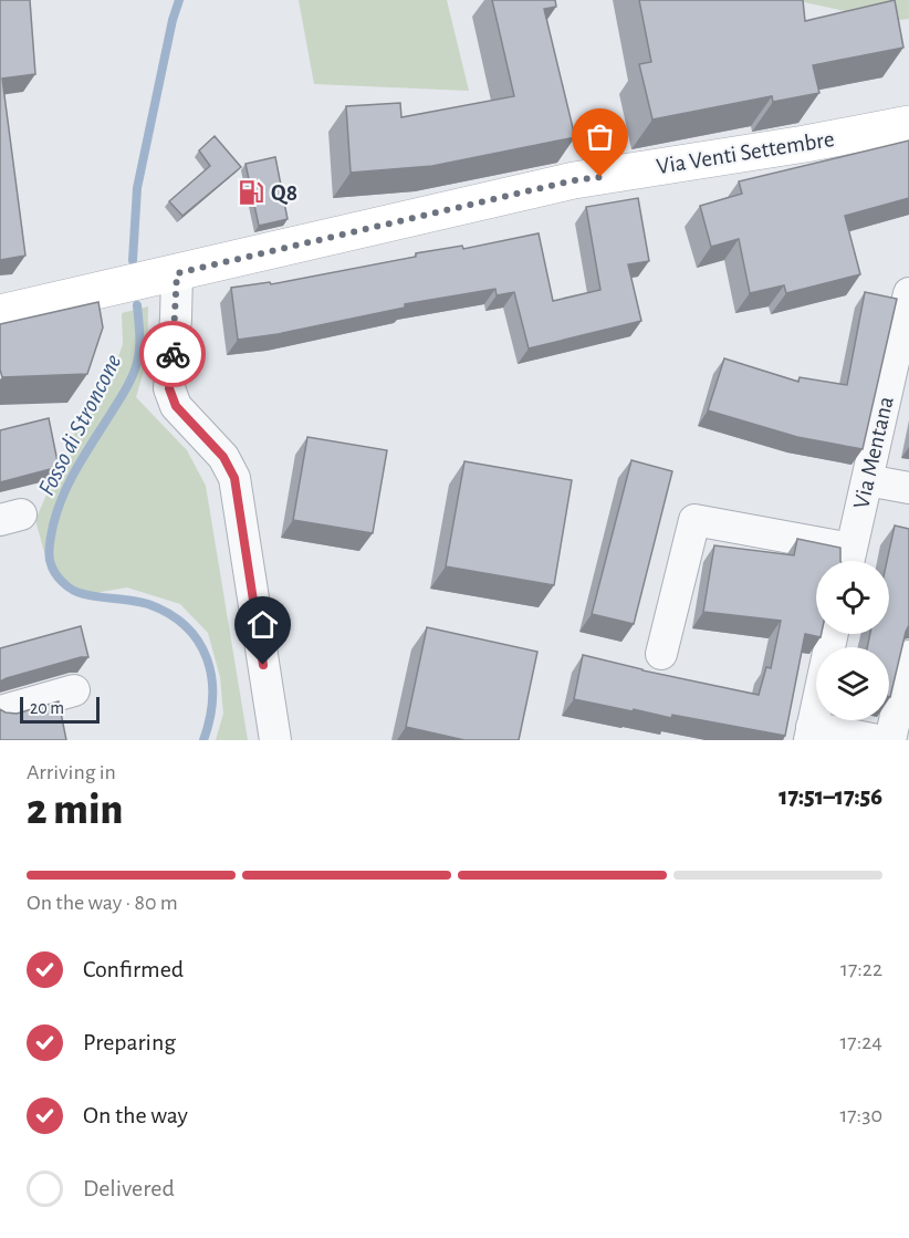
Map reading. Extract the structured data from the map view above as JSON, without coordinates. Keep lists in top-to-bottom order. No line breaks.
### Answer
{"streets":{"street":["Via Venti Settembre","Via Mentana"]},"water":["Fosso di Stroncone"],"places":{"fuel station":["Q8"]},"scale_bar":"20 m","page":{"scale":"20 m","heading":["2 min","Arriving in","17:51–17:56"],"bar":"On the way · 80 m","list":[["Confirmed","17:22"],["Preparing","17:24"],["On the way","17:30"],"Delivered"]}}
